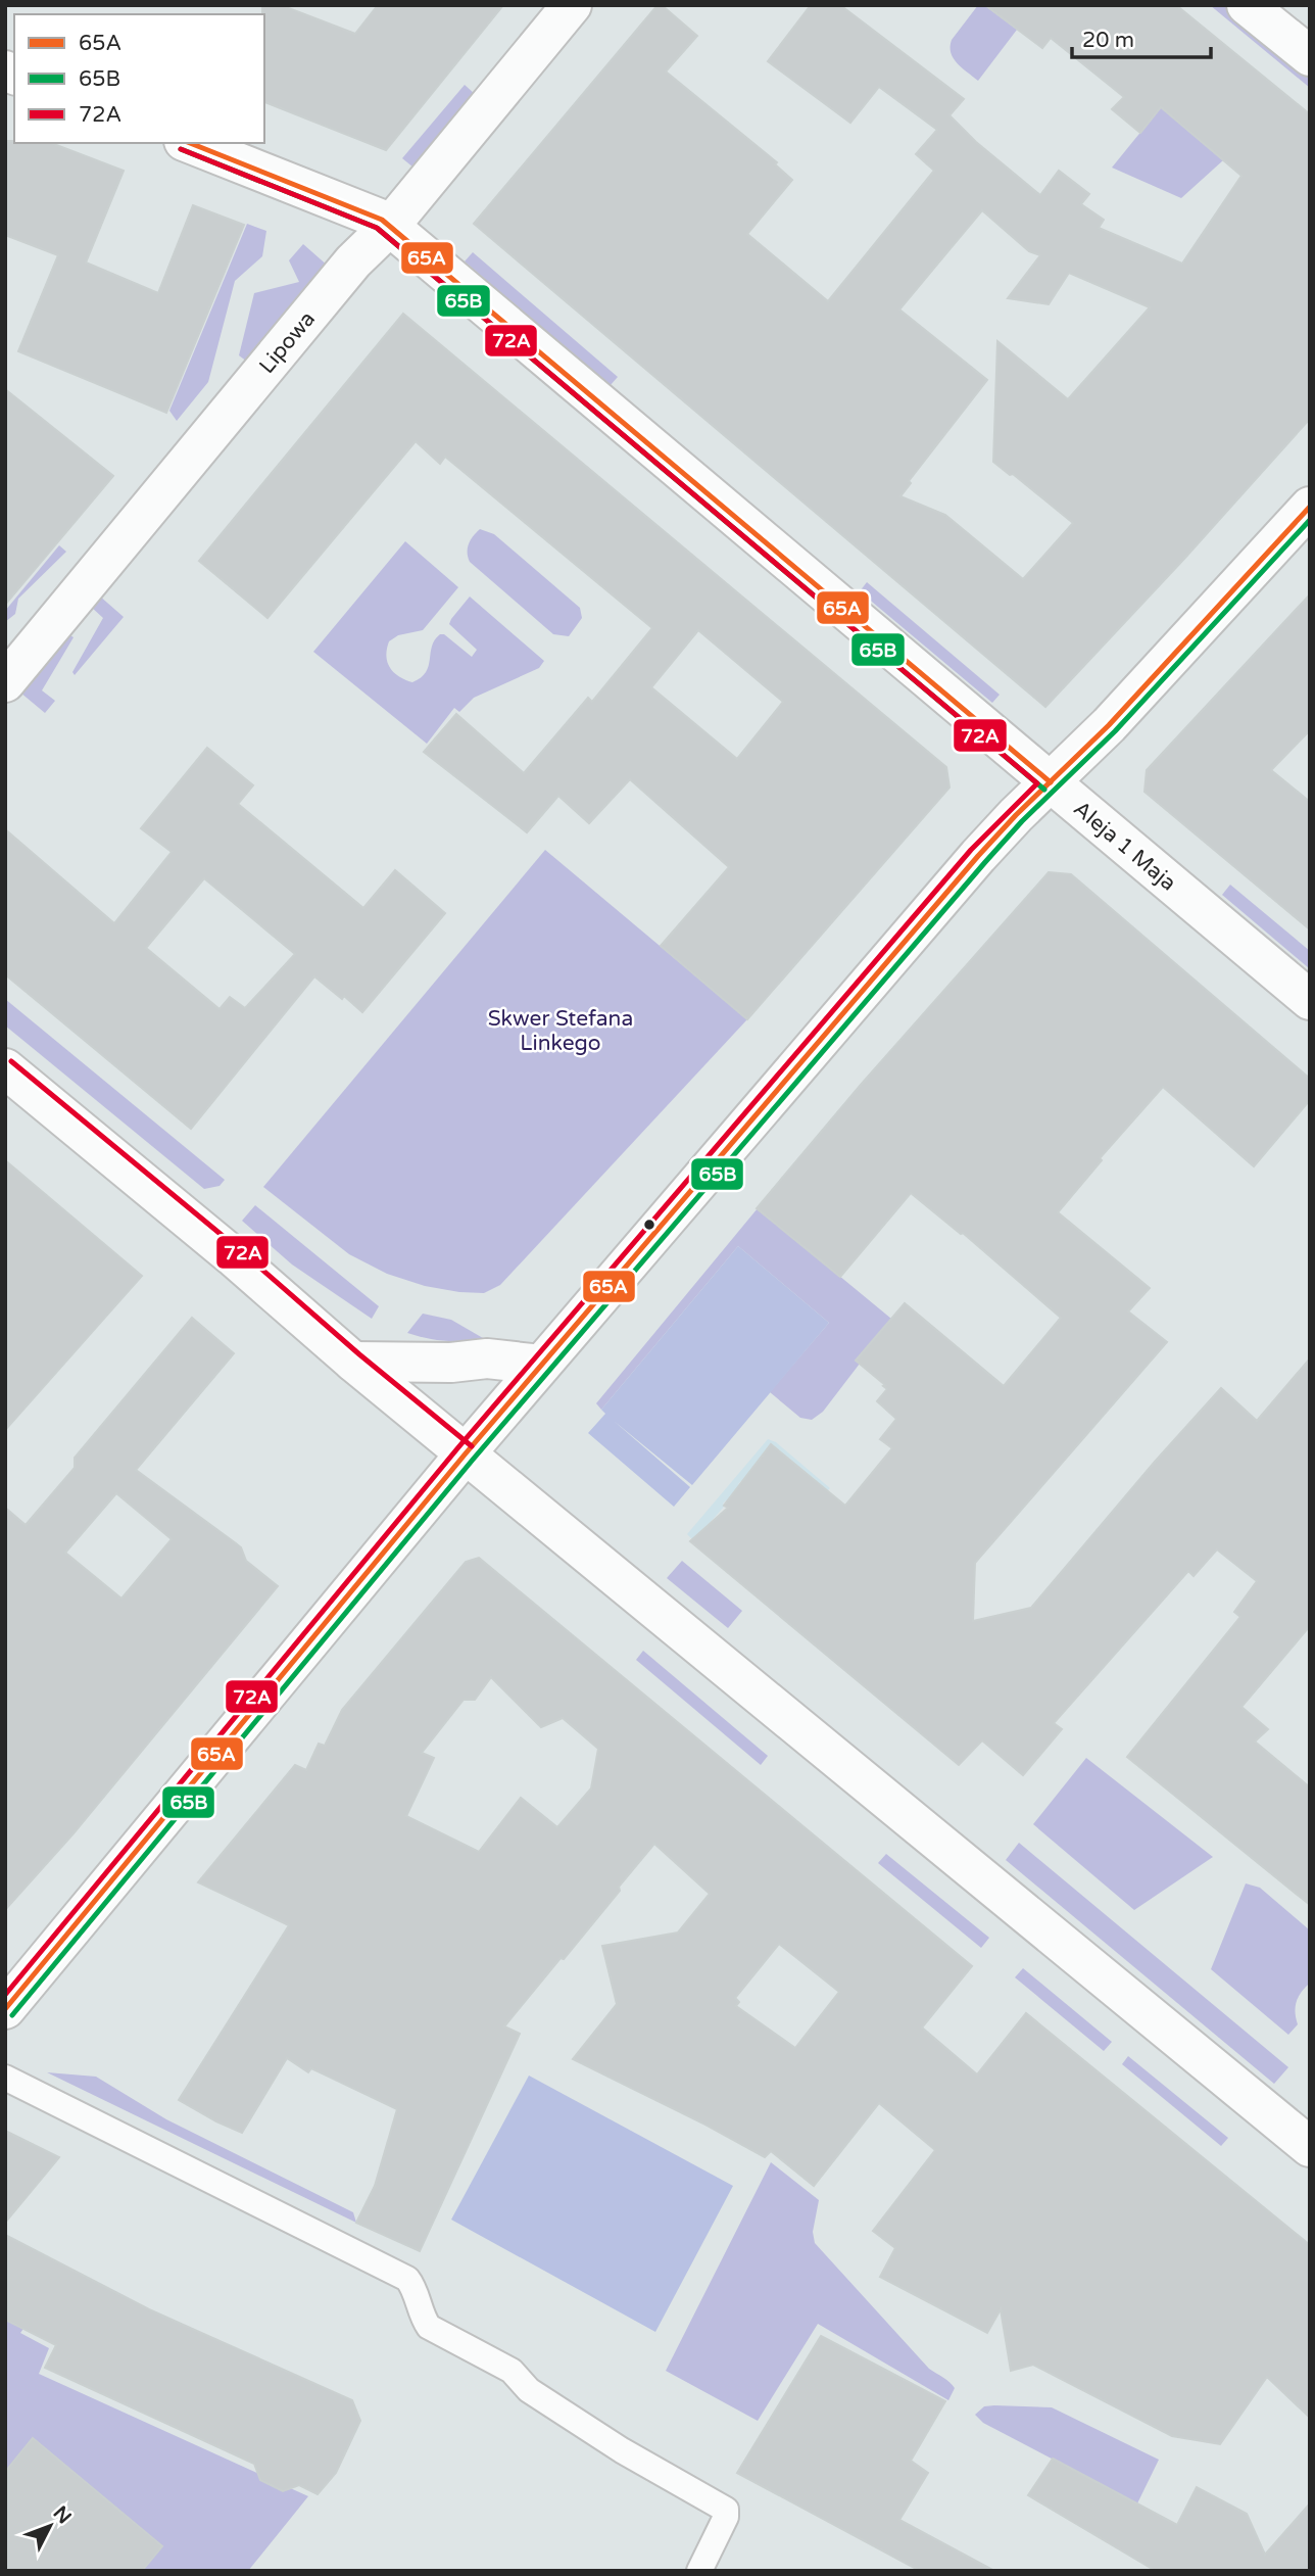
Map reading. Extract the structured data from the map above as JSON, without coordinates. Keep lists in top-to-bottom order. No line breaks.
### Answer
{"streets":{"street":["Lipowa","Aleja 1 Maja"]},"crossings":[["Lipowa","Aleja 1 Maja"]],"parks":["Skwer Stefana Linkego"],"lines":["transit line 65A","transit line 65B","transit line 72A"],"legend":["65A","65B","72A"],"scale_bar":"20 m","north":"top right"}
